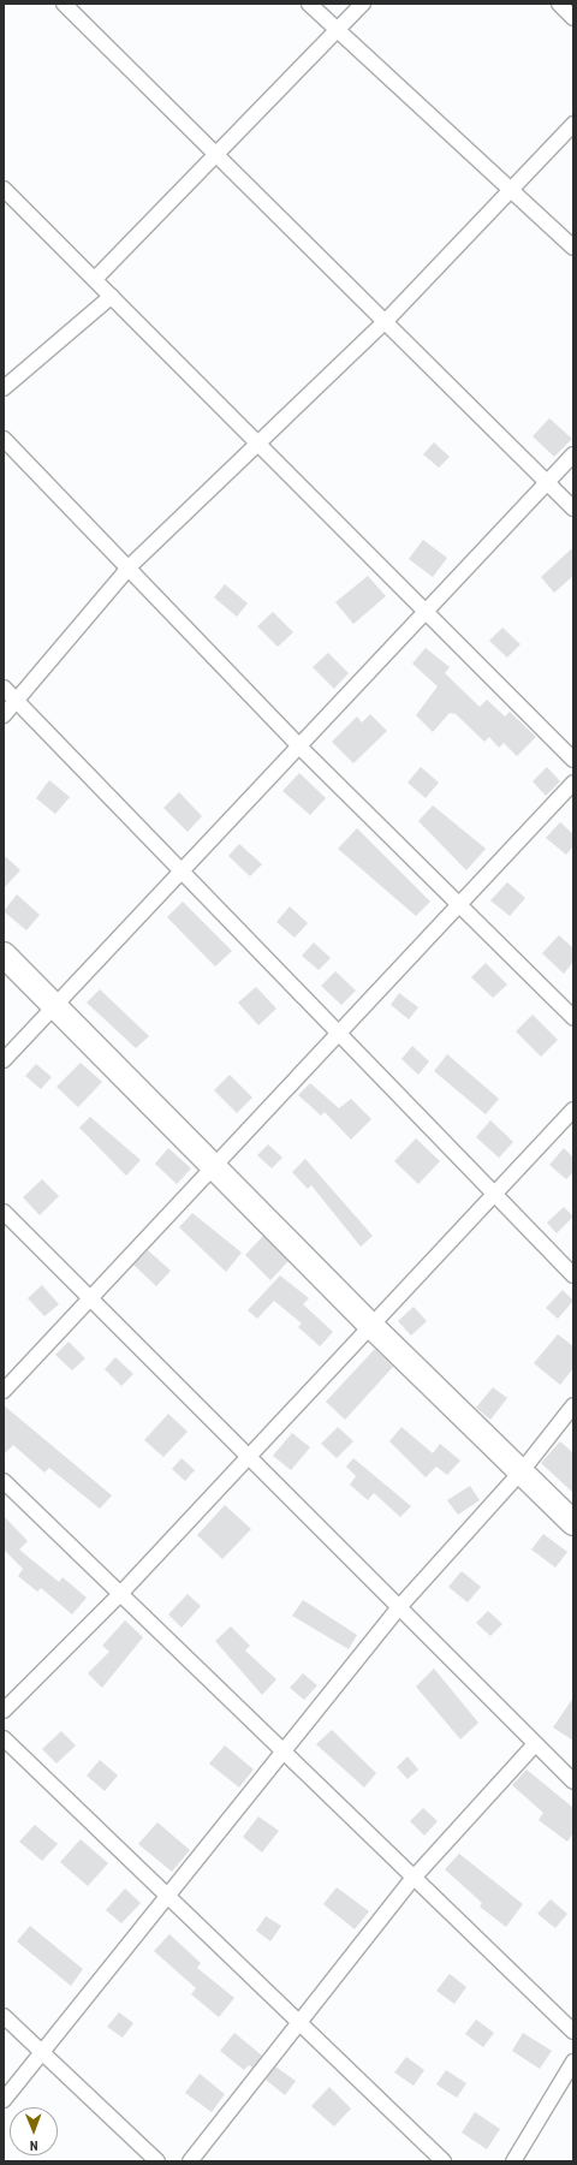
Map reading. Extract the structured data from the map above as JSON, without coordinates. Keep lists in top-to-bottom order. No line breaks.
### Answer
{"north":"bottom"}
